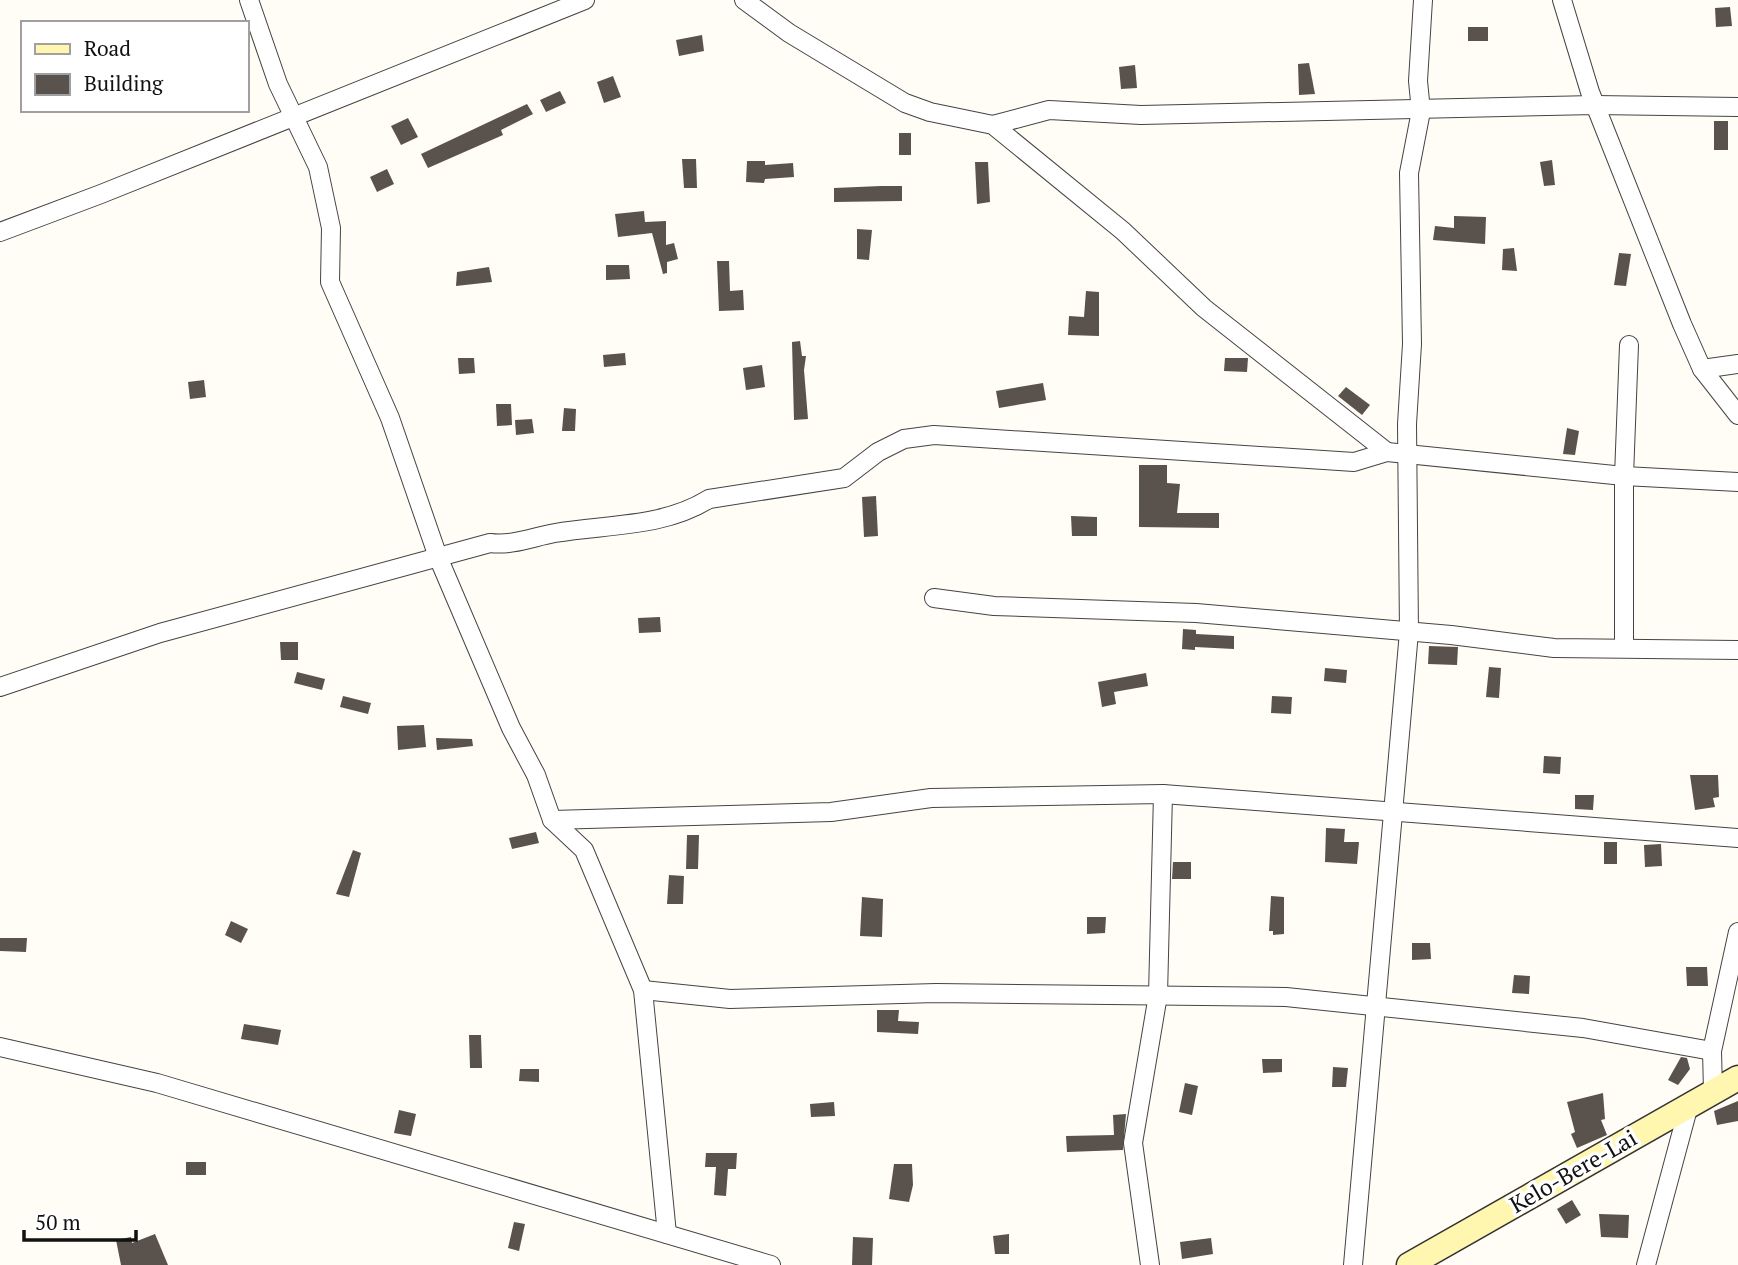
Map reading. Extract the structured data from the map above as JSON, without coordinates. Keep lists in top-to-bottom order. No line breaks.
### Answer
{"streets":{"main road":["Kelo-Bere-Lai"]},"legend":["Road","Building"],"scale_bar":"50 m"}
